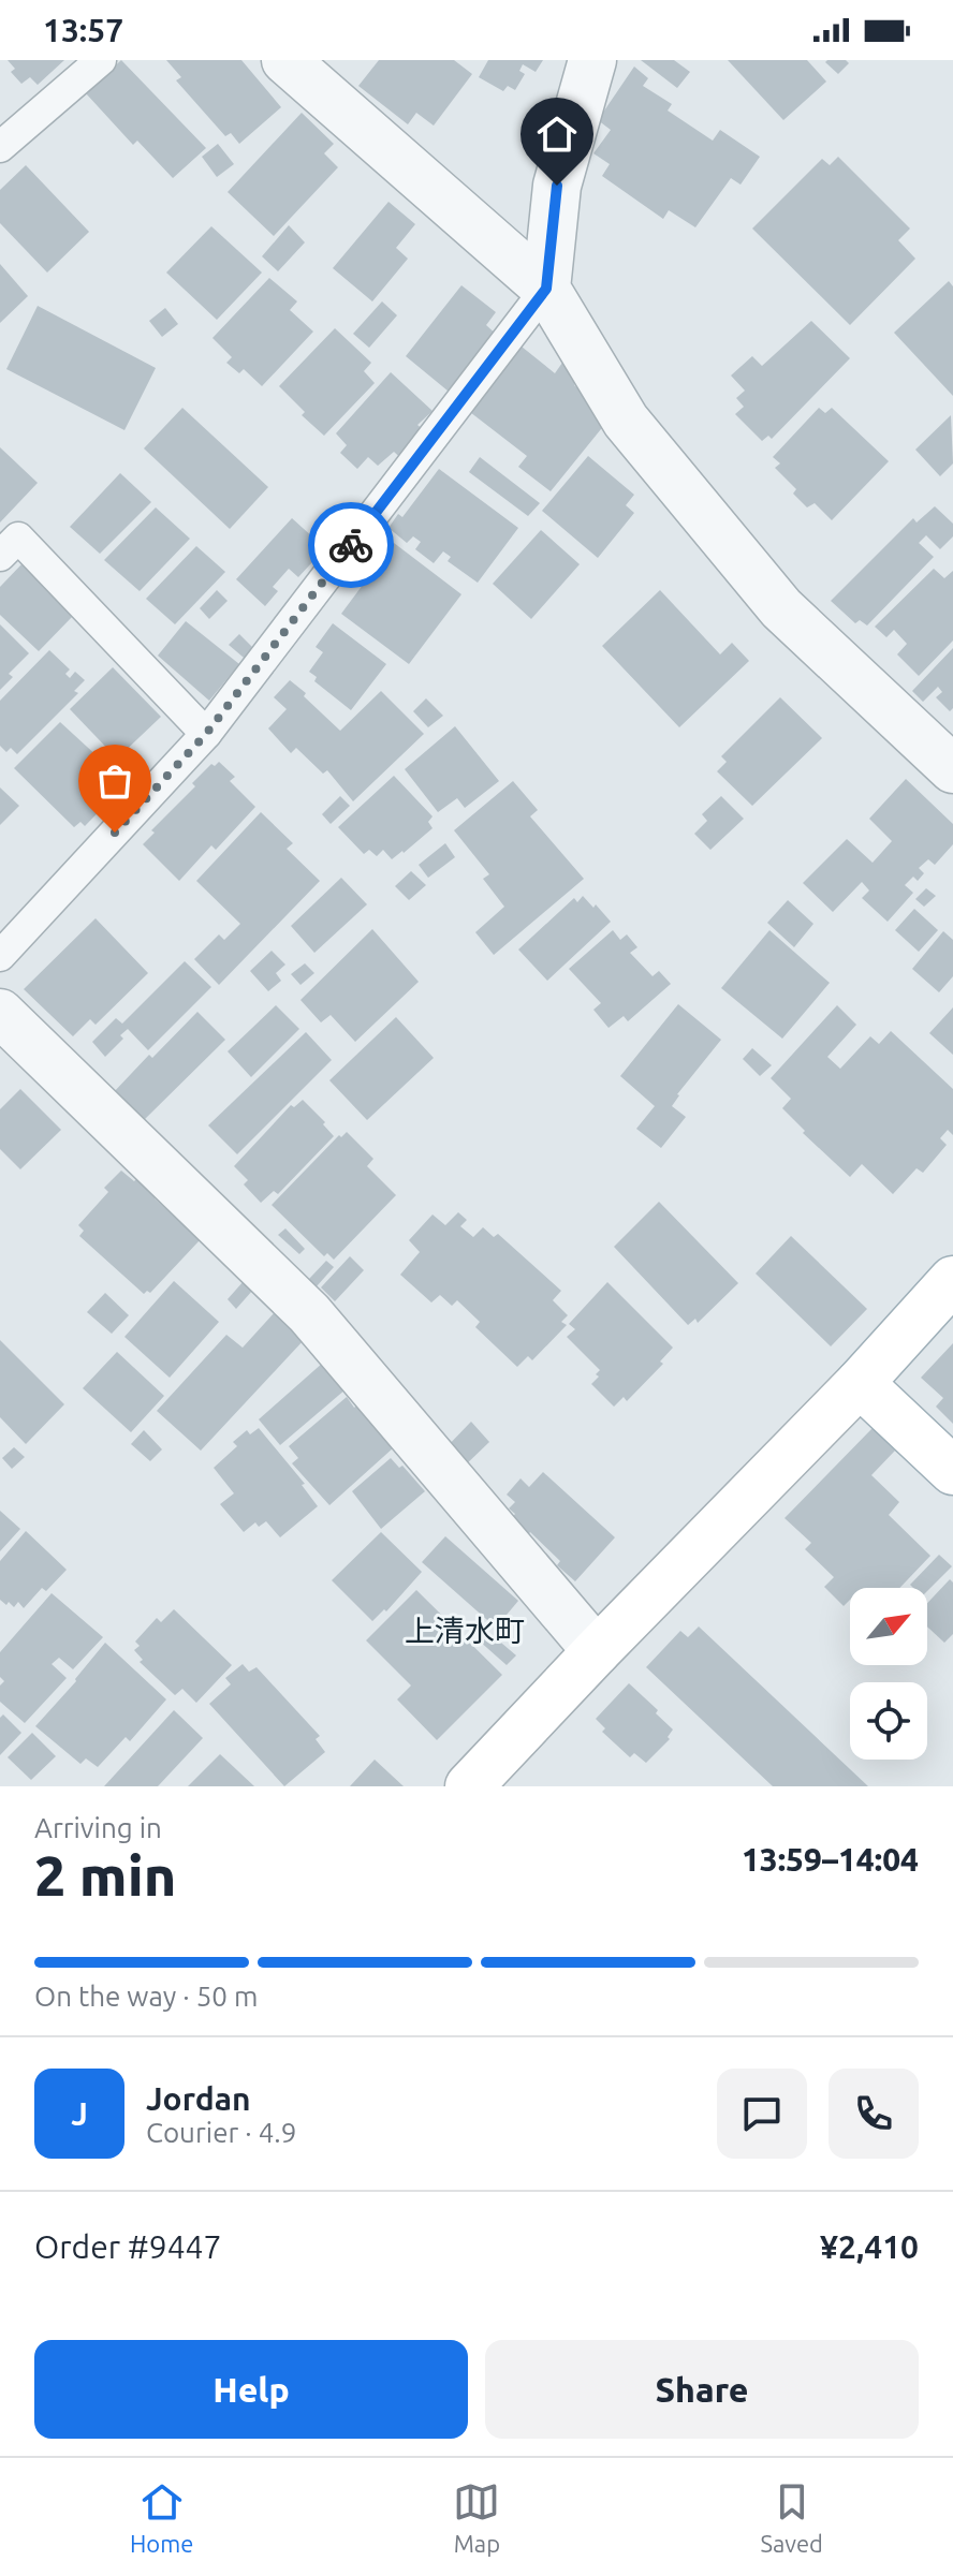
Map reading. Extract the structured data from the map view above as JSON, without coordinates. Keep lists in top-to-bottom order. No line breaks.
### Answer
{"districts":["上清水町"],"north":"top right","page":{"status":"13:57","heading":["2 min","Arriving in","13:59–14:04"],"panel":["Jordan","Courier · 4.9","Order #9447","¥2,410"],"bar":"On the way · 50 m","round":"J","buttons":["Help","Share"],"tabs":["Home","Map","Saved"]}}
